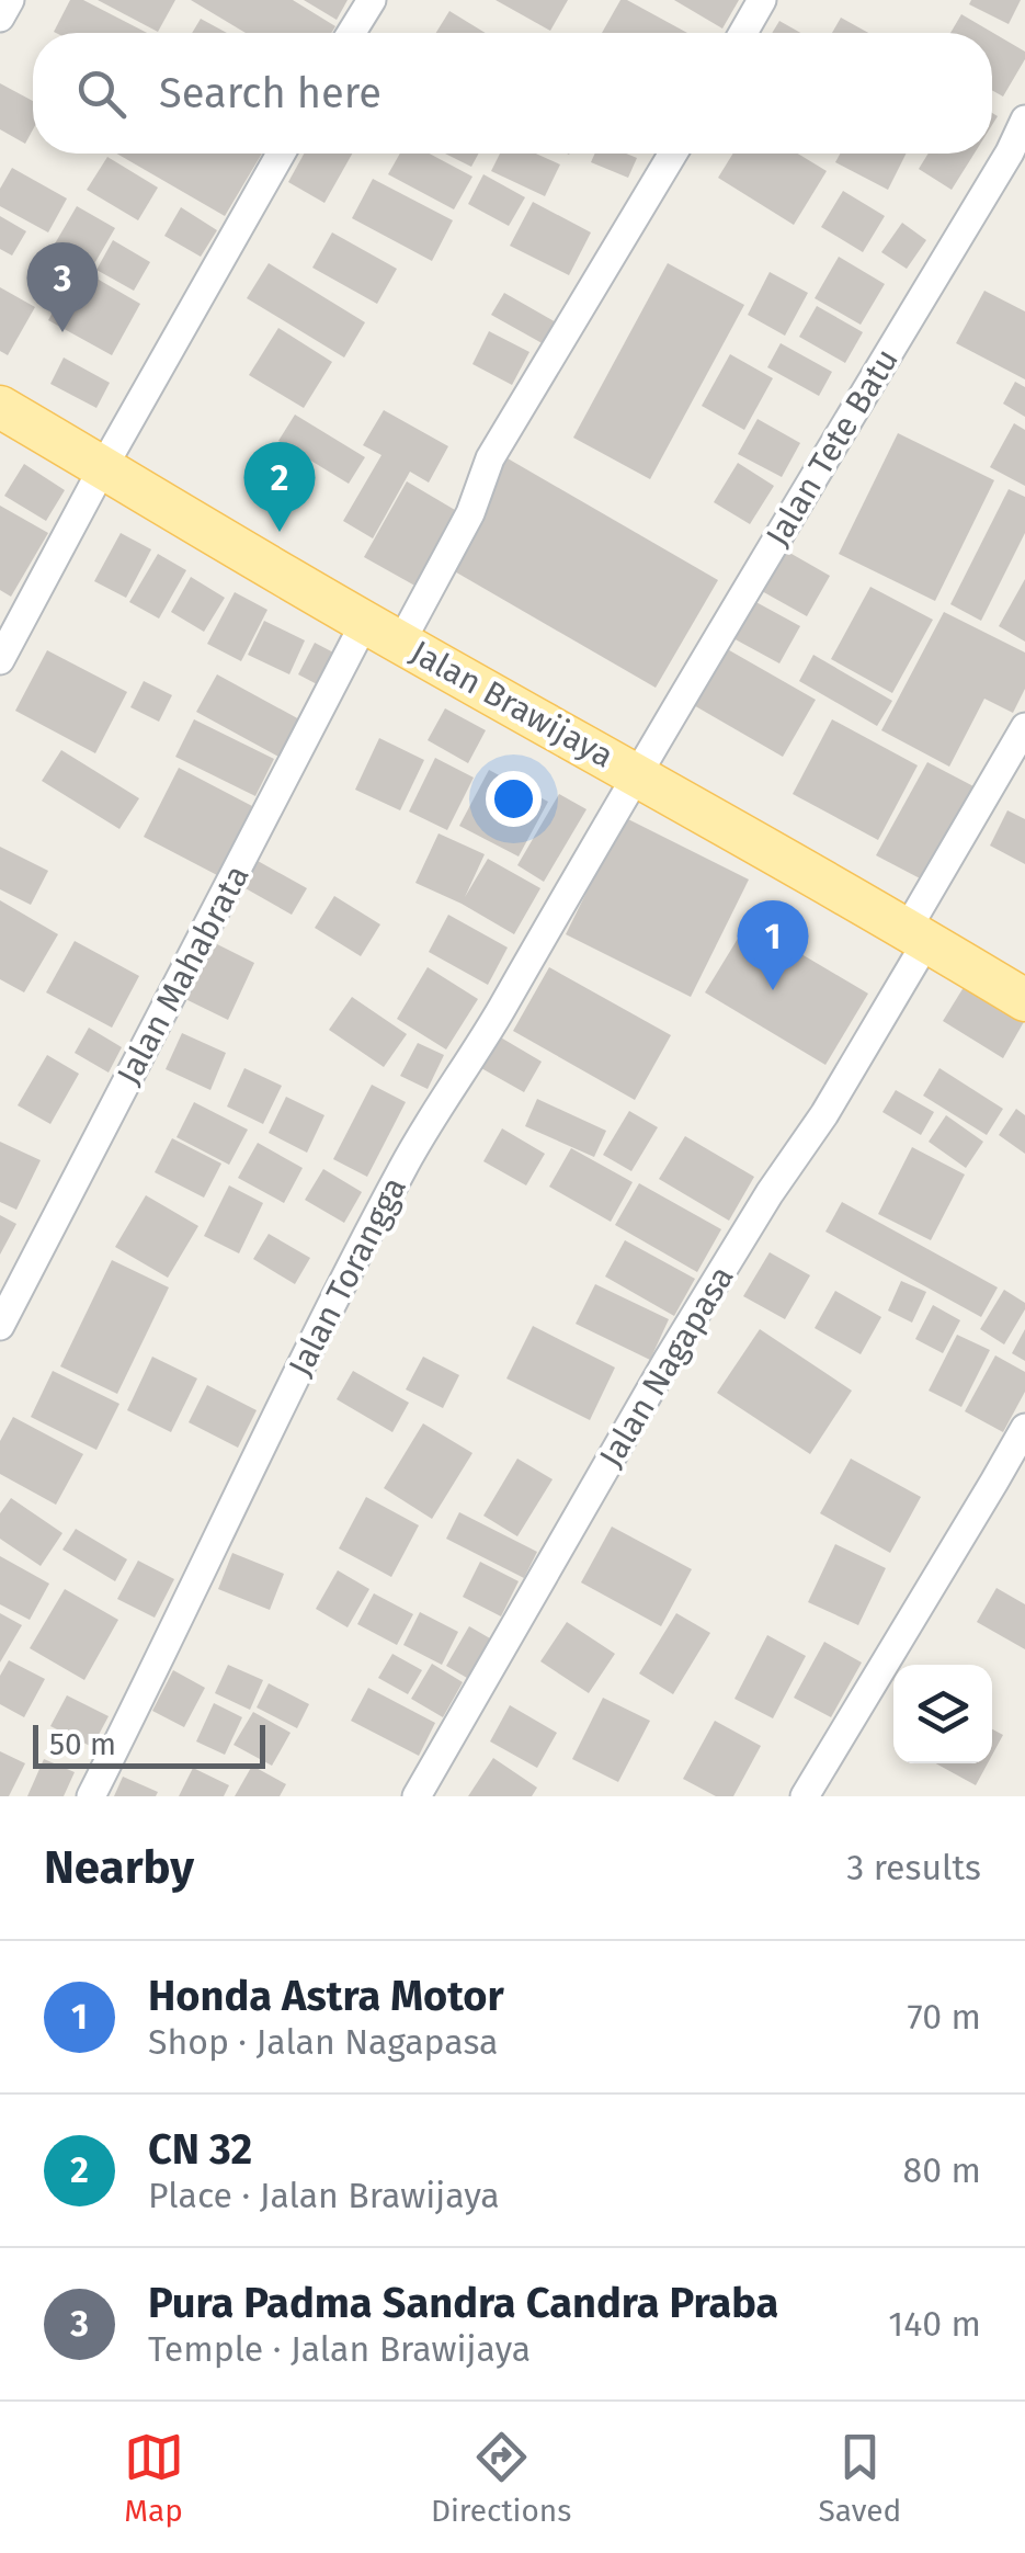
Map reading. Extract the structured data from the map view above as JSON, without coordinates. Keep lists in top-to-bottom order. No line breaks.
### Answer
{"streets":{"main road":["Jalan Brawijaya"],"street":["Jalan Tete Batu","Jalan Mahabrata","Jalan Torangga","Jalan Nagapasa"]},"crossings":[["Jalan Tete Batu","Jalan Brawijaya"],["Jalan Tete Batu","Jalan Torangga"],["Jalan Brawijaya","Jalan Mahabrata"],["Jalan Brawijaya","Jalan Torangga"],["Jalan Brawijaya","Jalan Nagapasa"]],"scale_bar":"50 m","page":{"search":"Search here","pins":["3","2","1"],"scale":"50 m","heading":["Nearby","3 results"],"list":[{"mark":"1","name":"Honda Astra Motor","note":"Shop · Jalan Nagapasa","value":"70 m"},{"mark":"2","name":"CN 32","note":"Place · Jalan Brawijaya","value":"80 m"},{"mark":"3","name":"Pura Padma Sandra Candra Praba","note":"Temple · Jalan Brawijaya","value":"140 m"}],"nav":["Map","Directions","Saved"]}}
